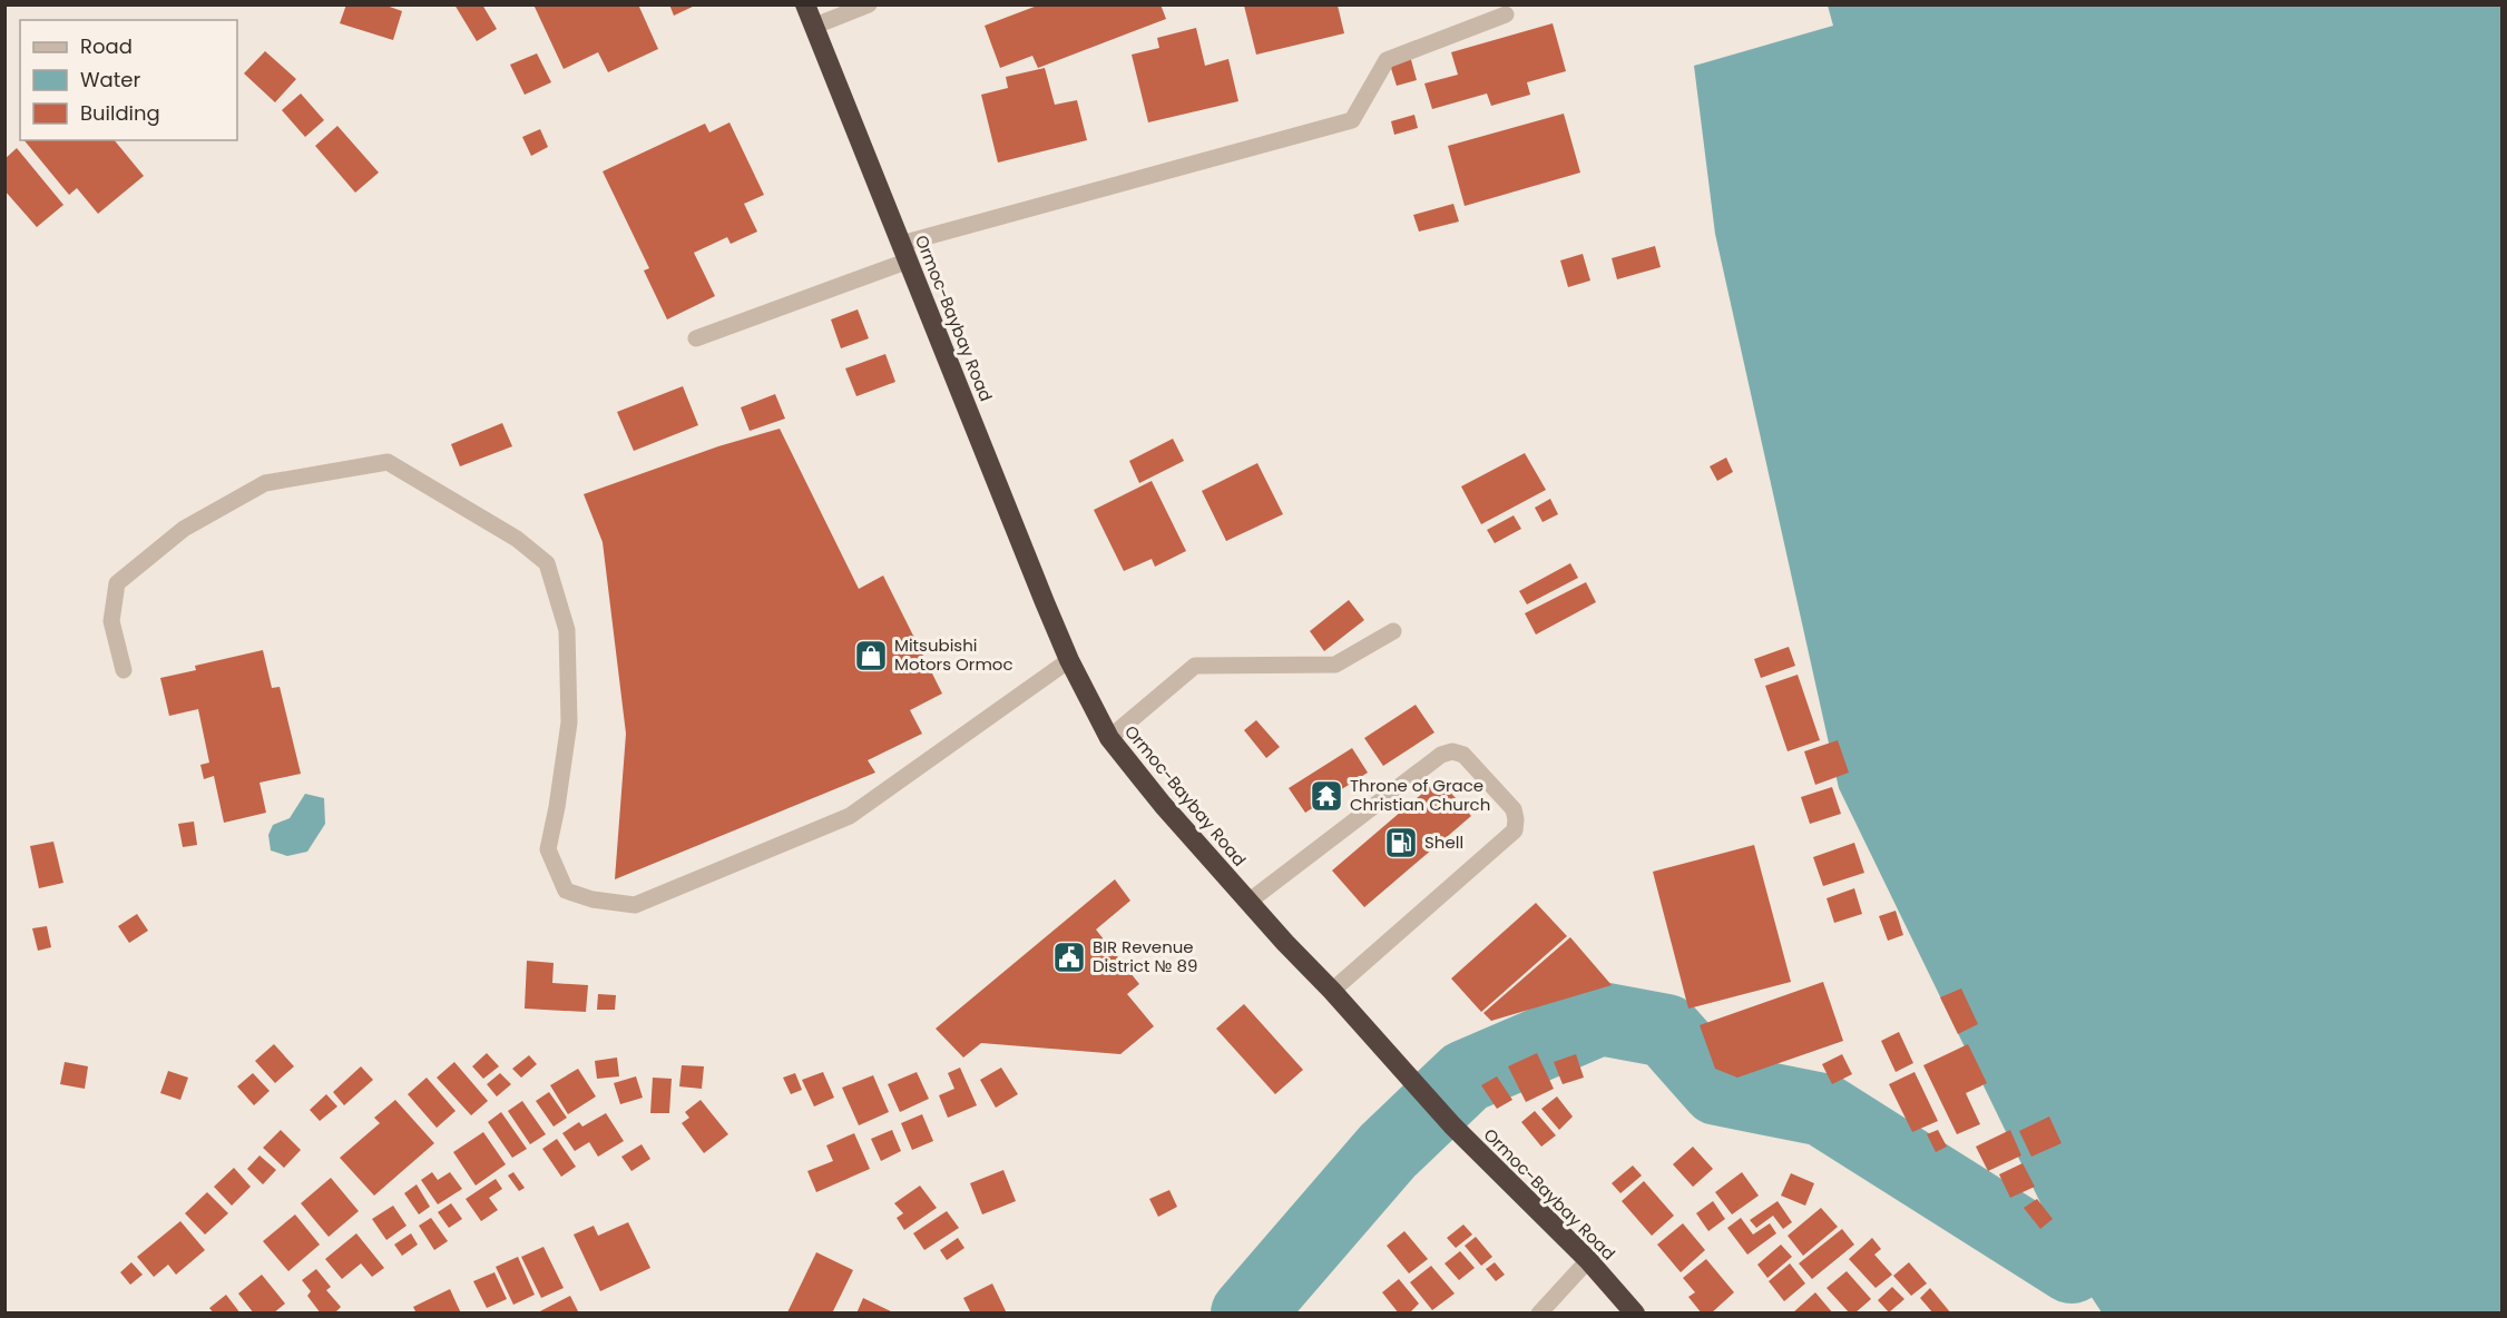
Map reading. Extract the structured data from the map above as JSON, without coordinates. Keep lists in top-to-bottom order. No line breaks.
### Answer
{"streets":{"highway":["Ormoc-Baybay Road"]},"places":{"shop":["Mitsubishi Motors Ormoc"],"temple":["Throne of Grace Christian Church"],"fuel station":["Shell"],"public building":["BIR Revenue District № 89"]},"legend":["Road","Water","Building"]}
